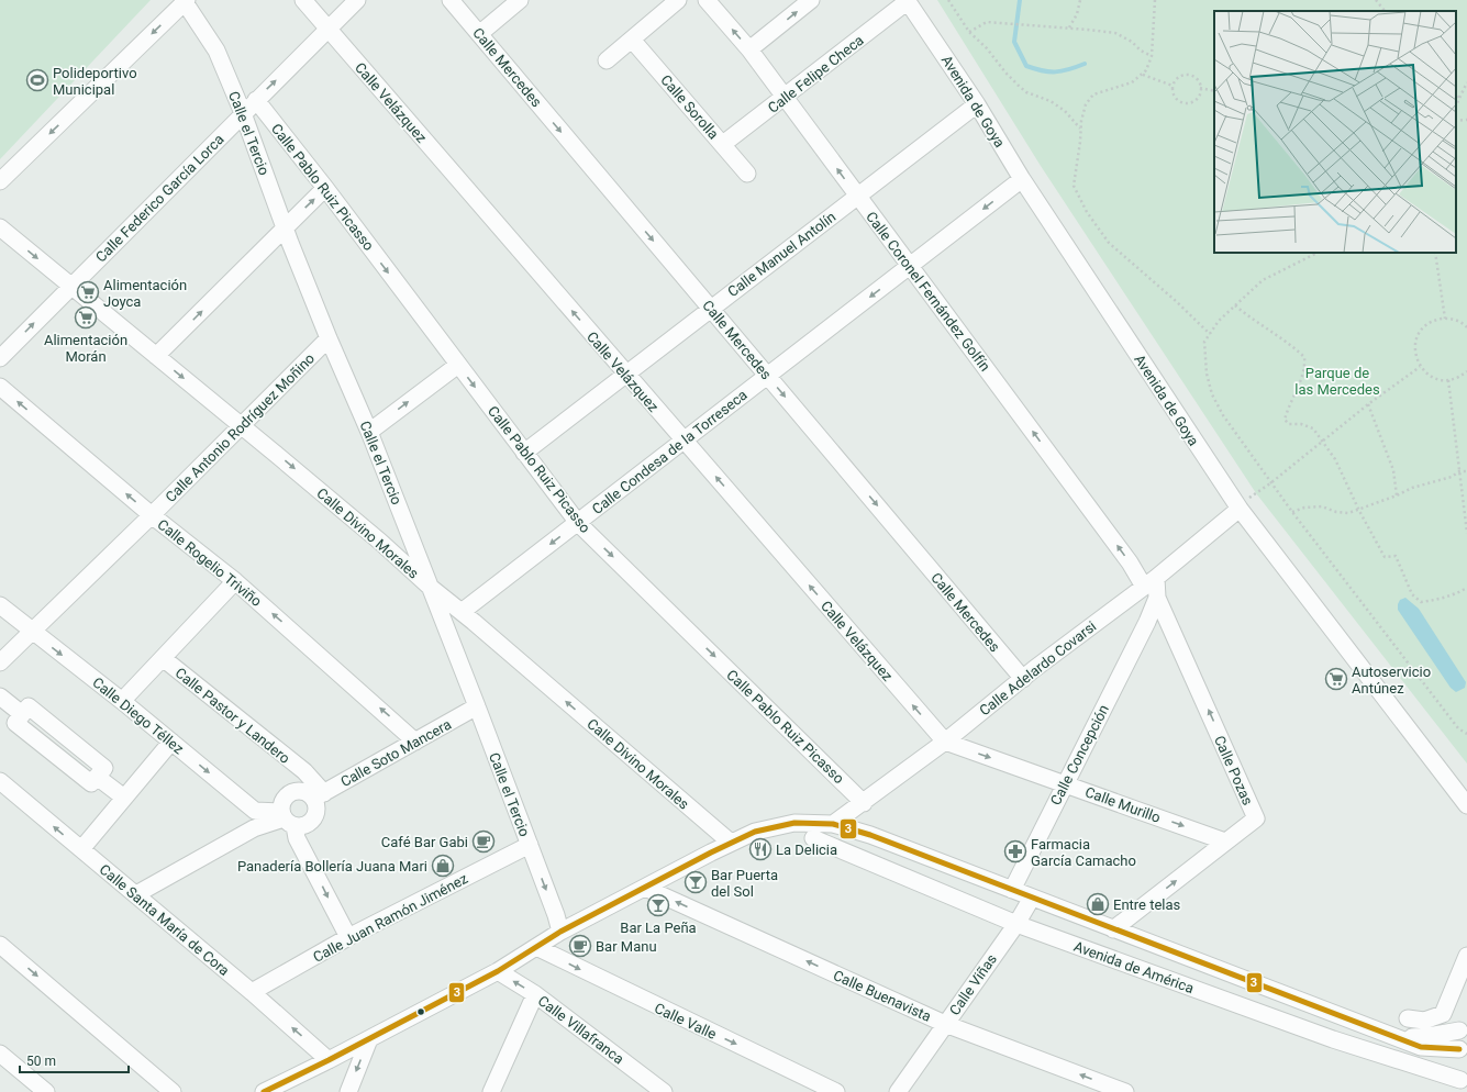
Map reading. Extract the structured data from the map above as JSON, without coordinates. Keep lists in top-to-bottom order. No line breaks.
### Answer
{"streets":{"street":["Calle Mercedes","Calle Felipe Checa","Avenida de Goya","Calle Velázquez","Calle Sorolla","Calle el Tercio","Calle Pablo Ruiz Picasso","Calle Federico García Lorca","Calle Manuel Antolín","Calle Coronel Fernández Golfín","Calle Antonio Rodríguez Moñino","Calle Condesa de la Torreseca","Calle Divino Morales","Calle Rogelio Triviño","Calle Adelardo Covarsi","Calle Diego Téllez","Calle Pastor y Landero","Calle Soto Mancera","Calle Concepción","Calle Pozas","Calle Murillo","Calle Juan Ramón Jiménez","Calle Santa María de Cora","Avenida de América","Calle Viñas","Calle Buenavista","Calle Valle","Calle Villafranca"]},"crossings":[["Calle Mercedes","Calle Manuel Antolín"],["Calle Mercedes","Calle Condesa de la Torreseca"],["Calle Mercedes","Calle Adelardo Covarsi"],["Calle Felipe Checa","Avenida de Goya"],["Calle Felipe Checa","Calle Sorolla"],["Calle Felipe Checa","Calle Coronel Fernández Golfín"],["Avenida de Goya","Calle Manuel Antolín"],["Avenida de Goya","Calle Condesa de la Torreseca"],["Avenida de Goya","Calle Adelardo Covarsi"],["Calle Velázquez","Calle Federico García Lorca"],["Calle Velázquez","Calle Manuel Antolín"],["Calle Velázquez","Calle Condesa de la Torreseca"],["Calle Velázquez","Calle Adelardo Covarsi"],["Calle Velázquez","Calle Murillo"],["Calle el Tercio","Calle Federico García Lorca"],["Calle el Tercio","Calle Antonio Rodríguez Moñino"],["Calle el Tercio","Calle Divino Morales"],["Calle el Tercio","Calle Soto Mancera"],["Calle el Tercio","Calle Juan Ramón Jiménez"],["Calle el Tercio","Avenida de América"],["Calle Pablo Ruiz Picasso","Calle Federico García Lorca"],["Calle Pablo Ruiz Picasso","Calle Manuel Antolín"],["Calle Pablo Ruiz Picasso","Calle Condesa de la Torreseca"],["Calle Pablo Ruiz Picasso","Calle Adelardo Covarsi"],["Calle Federico García Lorca","Calle Divino Morales"],["Calle Manuel Antolín","Calle Coronel Fernández Golfín"],["Calle Coronel Fernández Golfín","Calle Condesa de la Torreseca"],["Calle Coronel Fernández Golfín","Calle Adelardo Covarsi"],["Calle Coronel Fernández Golfín","Calle Pozas"],["Calle Antonio Rodríguez Moñino","Calle Divino Morales"],["Calle Antonio Rodríguez Moñino","Calle Rogelio Triviño"],["Calle Antonio Rodríguez Moñino","Calle Diego Téllez"],["Calle Condesa de la Torreseca","Calle Divino Morales"],["Calle Divino Morales","Avenida de América"],["Calle Rogelio Triviño","Calle Soto Mancera"],["Calle Adelardo Covarsi","Calle Pozas"],["Calle Adelardo Covarsi","Calle Murillo"],["Calle Adelardo Covarsi","Avenida de América"],["Calle Diego Téllez","Calle Pastor y Landero"],["Calle Diego Téllez","Calle Soto Mancera"],["Calle Pastor y Landero","Calle Soto Mancera"],["Calle Concepción","Calle Pozas"],["Calle Concepción","Calle Murillo"],["Calle Concepción","Avenida de América"],["Calle Pozas","Calle Murillo"],["Calle Pozas","Avenida de América"],["Calle Juan Ramón Jiménez","Calle Santa María de Cora"],["Calle Santa María de Cora","Avenida de América"],["Avenida de América","Calle Viñas"],["Avenida de América","Calle Buenavista"],["Avenida de América","Calle Valle"],["Avenida de América","Calle Villafranca"],["Calle Viñas","Calle Buenavista"]],"one_way":["Calle Mercedes","Calle Velázquez","Calle Pablo Ruiz Picasso","Calle Federico García Lorca","Calle Coronel Fernández Golfín","Calle Condesa de la Torreseca","Calle Rogelio Triviño","Calle Diego Téllez","Calle Murillo","Calle Santa María de Cora","Calle Buenavista","Calle Valle"],"parks":["Parque de las Mercedes"],"places":{"sports":["Polideportivo Municipal"],"supermarket":["Alimentación Joyca","Alimentación Morán","Autoservicio Antúnez"],"cafe":["Café Bar Gabi","Bar Manu"],"restaurant":["La Delicia"],"pharmacy":["Farmacia García Camacho"],"shop":["Panadería Bollería Juana Mari","Entre telas"],"bar":["Bar Puerta del Sol","Bar La Peña"]},"lines":["transit line 3"],"scale_bar":"50 m"}
